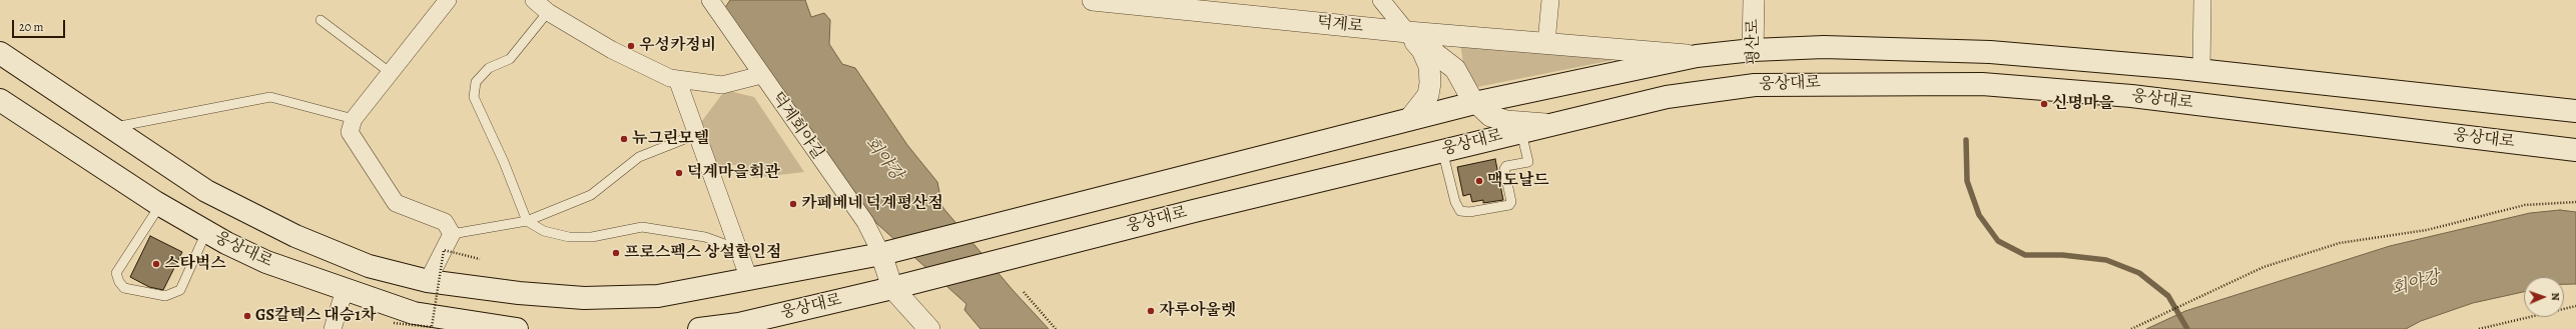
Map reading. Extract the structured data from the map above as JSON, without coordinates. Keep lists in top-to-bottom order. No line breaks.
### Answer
{"streets":{"main road":["평산로","웅상대로"],"street":["덕계로","덕계회야길"]},"crossings":[["덕계로","웅상대로"],["평산로","웅상대로"],["웅상대로","덕계회야길"]],"water":["회야강"],"places":["우성카정비","신명마을","뉴그린모텔","덕계마을회관","맥도날드","카페베네 덕계평산점","프로스펙스 상설할인점","스타벅스","자루아울렛","GS칼텍스 대승1차"],"scale_bar":"20 m","north":"right"}
